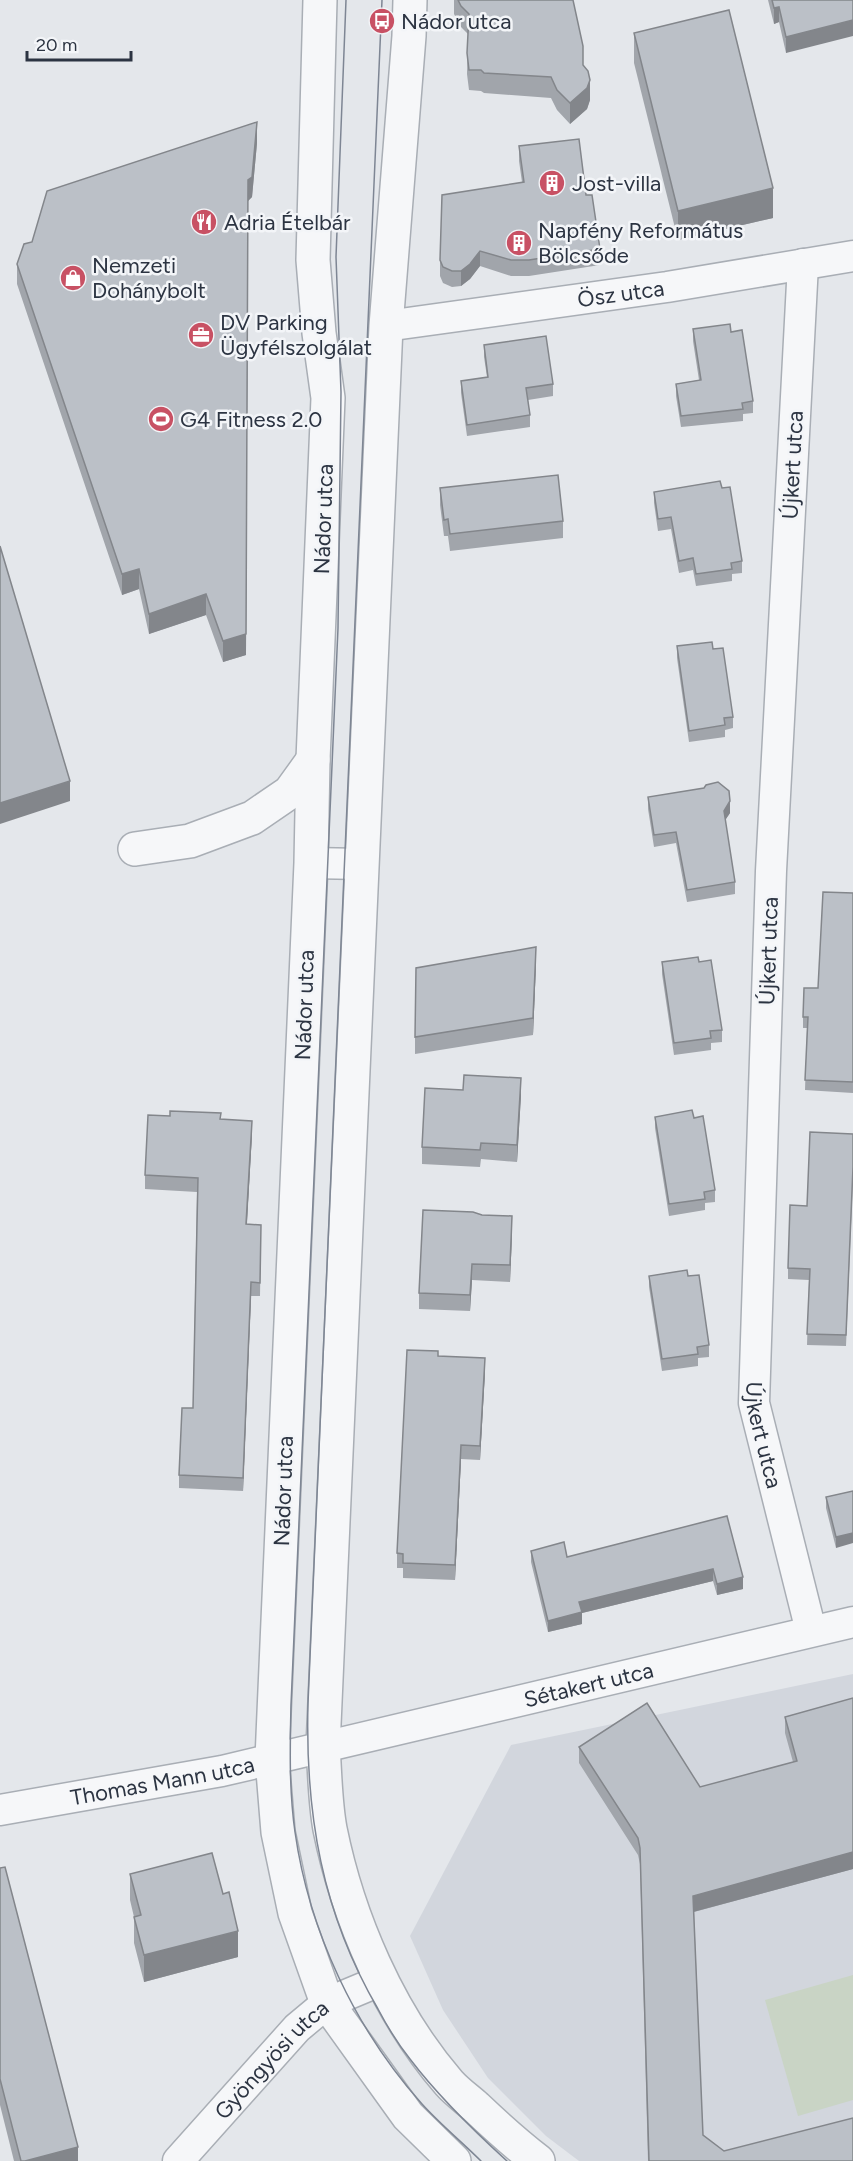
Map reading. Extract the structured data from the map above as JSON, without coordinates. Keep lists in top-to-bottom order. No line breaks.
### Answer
{"streets":{"street":["Ösz utca","Újkert utca","Nádor utca","Sétakert utca","Thomas Mann utca","Gyöngyösi utca"]},"crossings":[["Ösz utca","Újkert utca"],["Újkert utca","Sétakert utca"],["Nádor utca","Thomas Mann utca"],["Nádor utca","Gyöngyösi utca"],["Sétakert utca","Thomas Mann utca"]],"places":{"bus stop":["Nádor utca"],"building":["Jost-villa","Napfény Református Bölcsőde"],"restaurant":["Adria Ételbár"],"shop":["Nemzeti Dohánybolt"],"office":["DV Parking Ügyfélszolgálat"],"sports":["G4 Fitness 2.0"]},"scale_bar":"20 m"}
